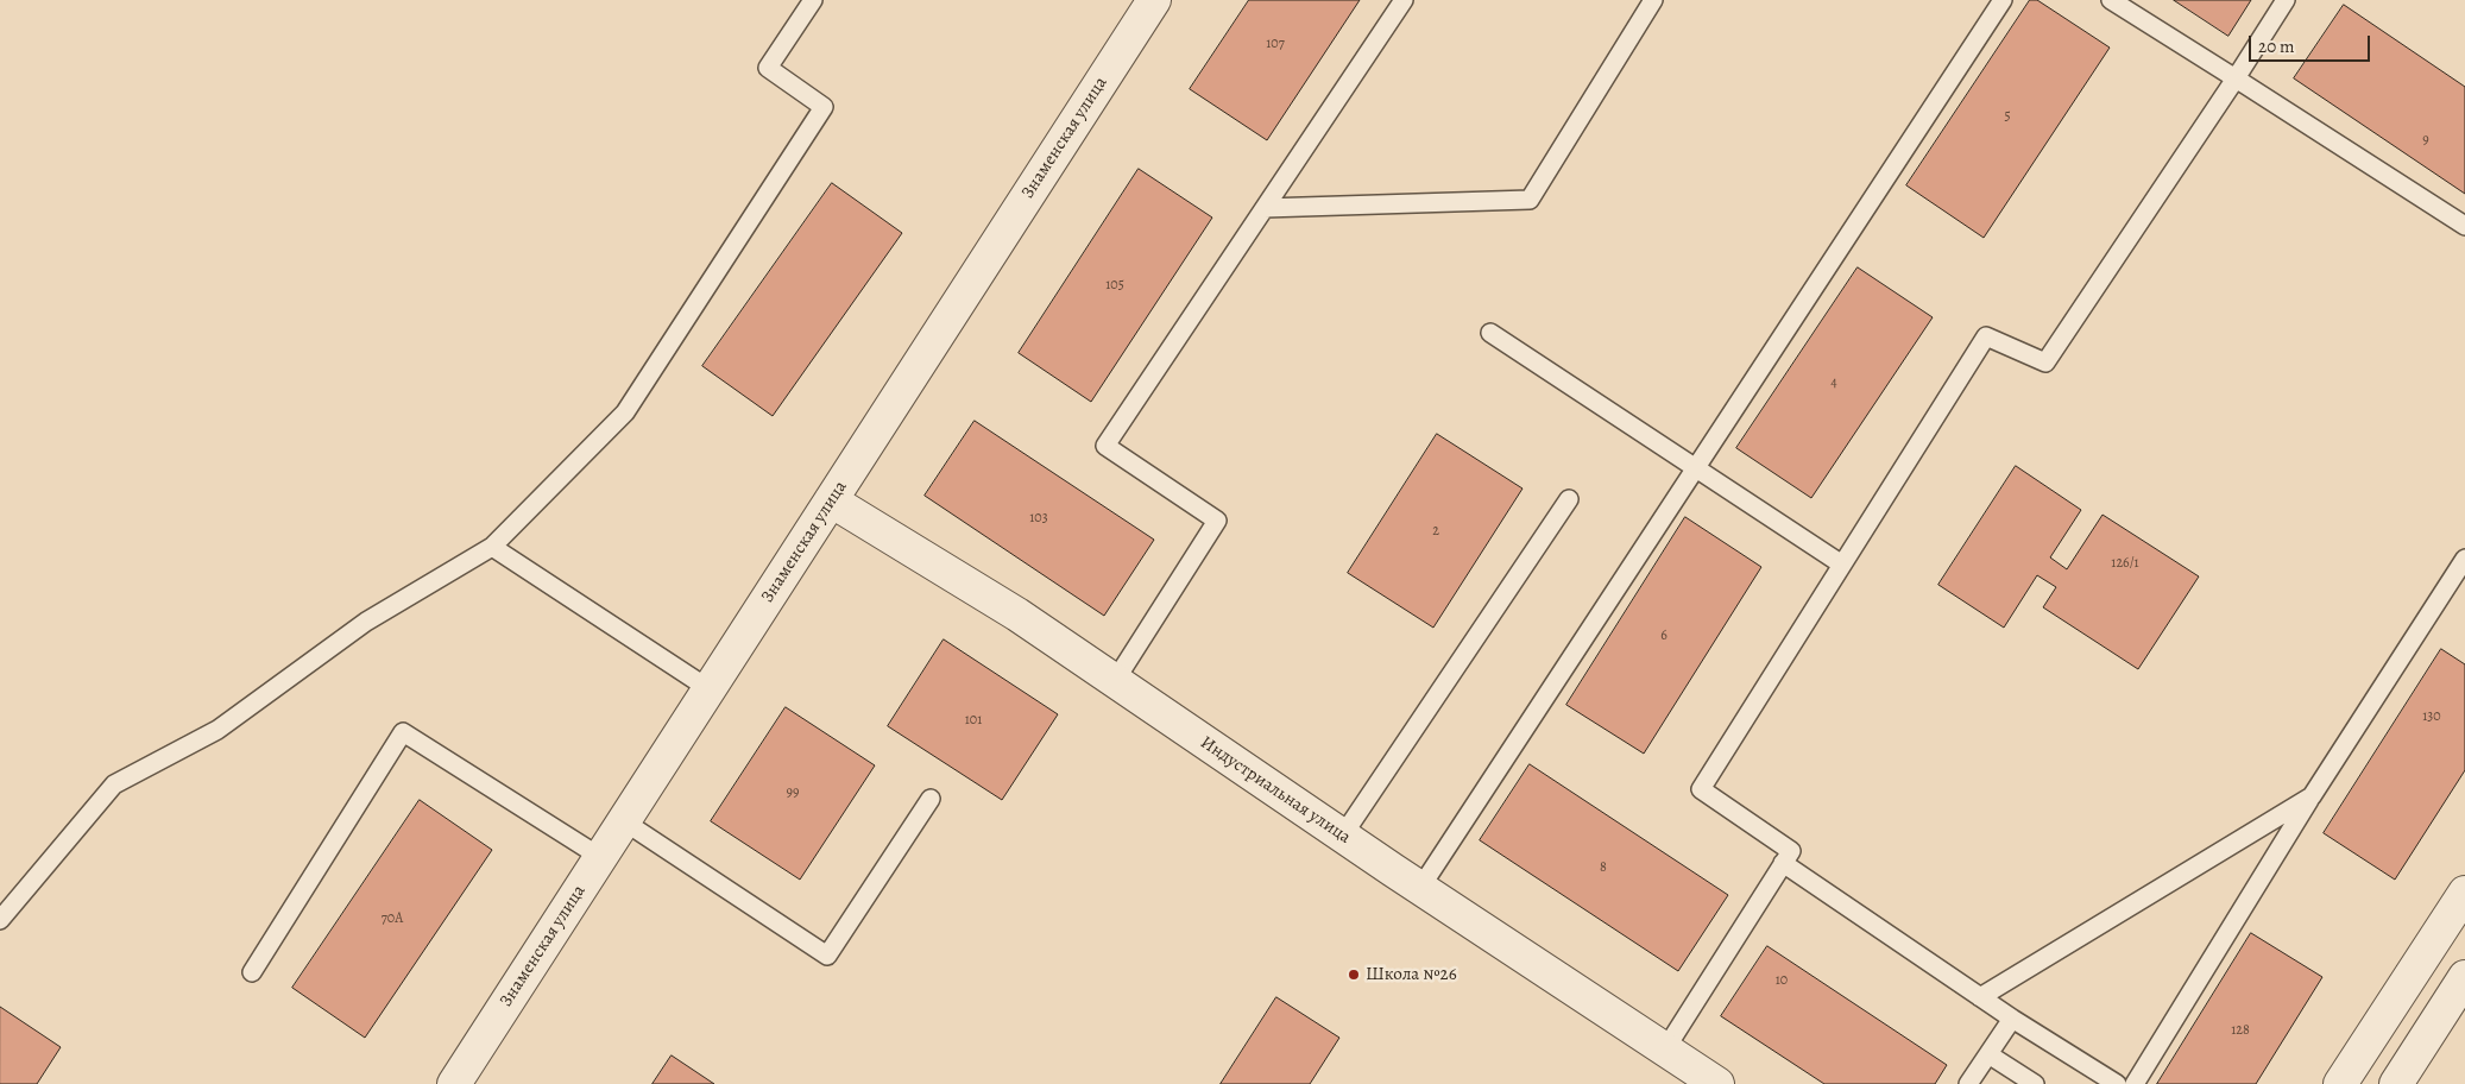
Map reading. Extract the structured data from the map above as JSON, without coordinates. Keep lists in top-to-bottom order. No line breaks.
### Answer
{"streets":{"street":["Знаменская улица","Индустриальная улица"]},"crossings":[["Знаменская улица","Индустриальная улица"]],"places":["Школа №26"],"house_numbers":["107","5","9","105","4","103","2","126/1","6","130","101","99","8","70А","10","128"],"scale_bar":"20 m"}
